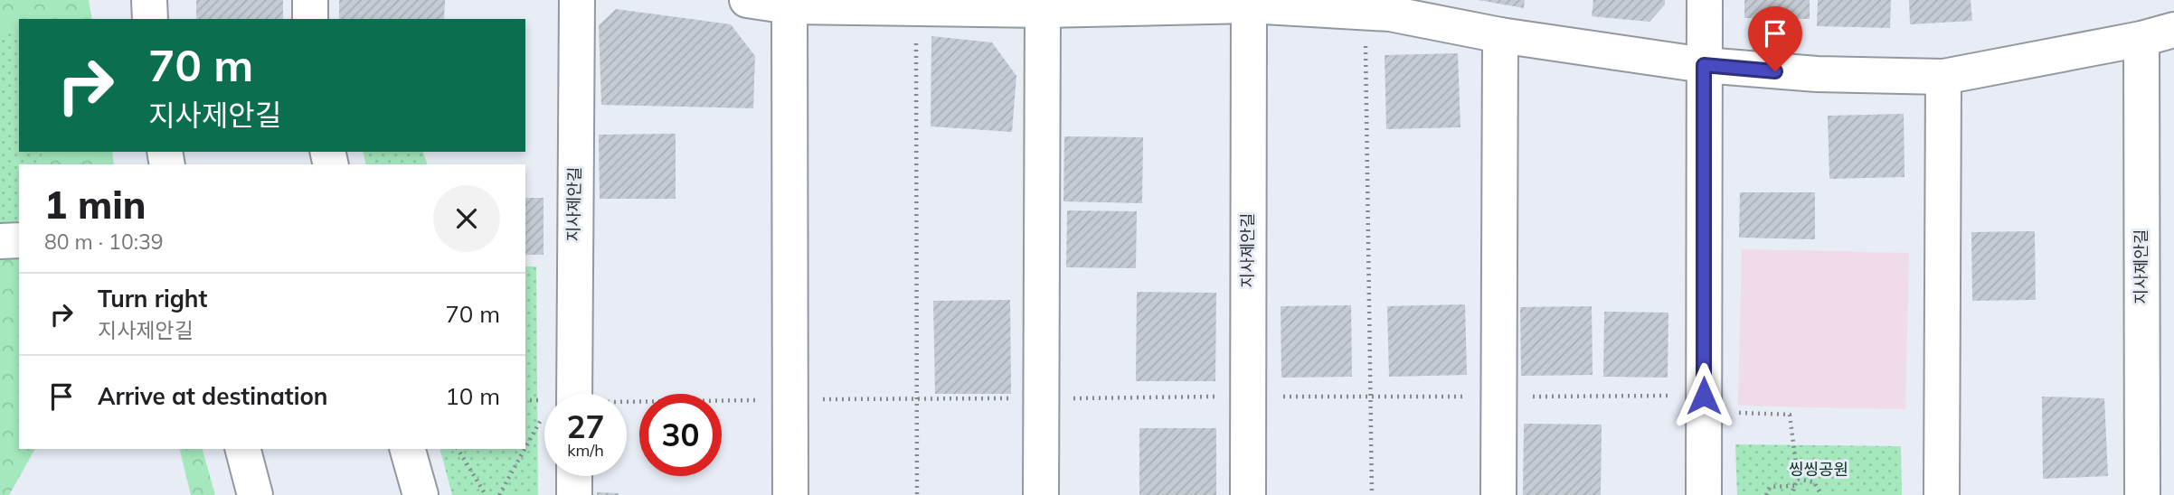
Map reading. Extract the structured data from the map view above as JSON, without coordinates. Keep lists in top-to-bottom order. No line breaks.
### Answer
{"streets":{"street":["지사제안길"]},"parks":["씽씽공원"],"page":{"turn":["70 m","지사제안길"],"heading":["1 min","80 m · 10:39"],"list":[{"name":"Turn right","note":"지사제안길","value":"70 m"},{"name":"Arrive at destination","value":"10 m"}],"speed":"27 km/h","limit":"30"}}
